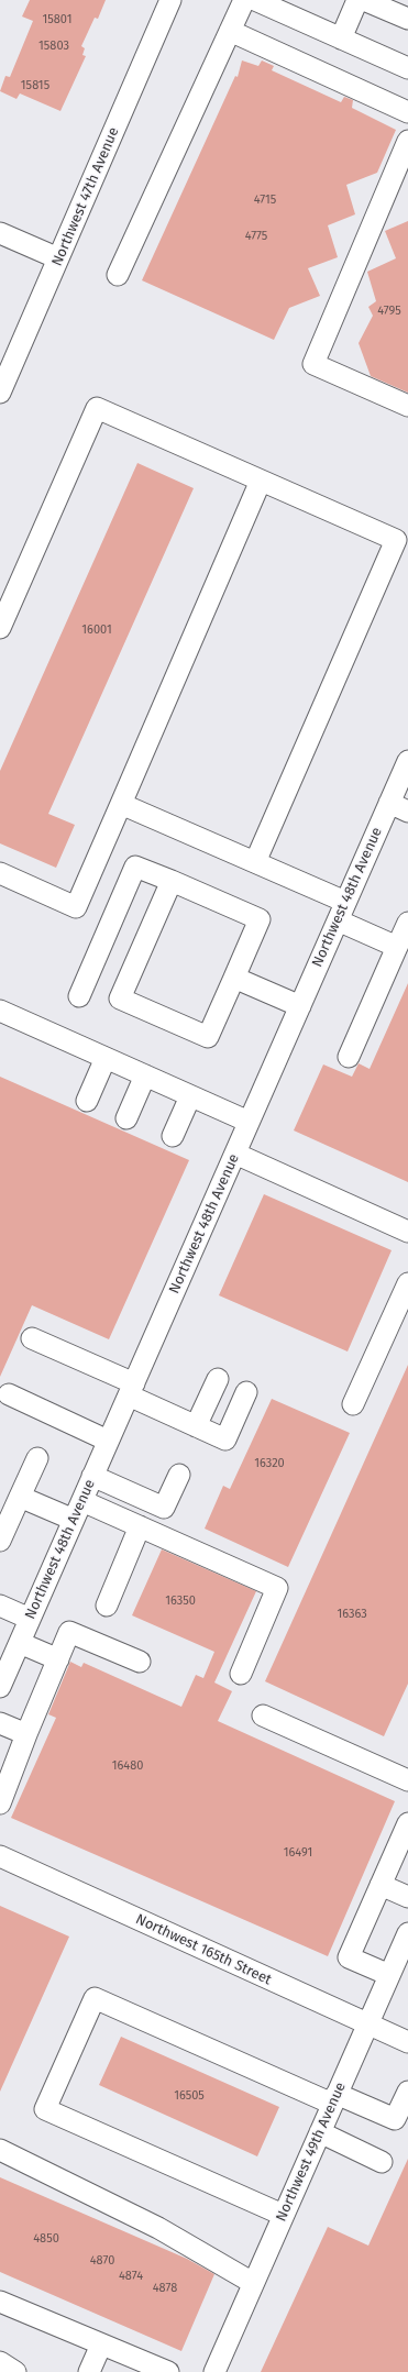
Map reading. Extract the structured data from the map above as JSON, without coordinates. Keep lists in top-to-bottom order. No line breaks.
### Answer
{"streets":{"street":["Northwest 47th Avenue","Northwest 48th Avenue","Northwest 165th Street","Northwest 49th Avenue"]},"crossings":[["Northwest 165th Street","Northwest 49th Avenue"]],"house_numbers":["15801","15803","15815","4715","4775","4795","16001","16320","16350","16363","16480","16491","16505","4850","4870","4874","4878"]}
